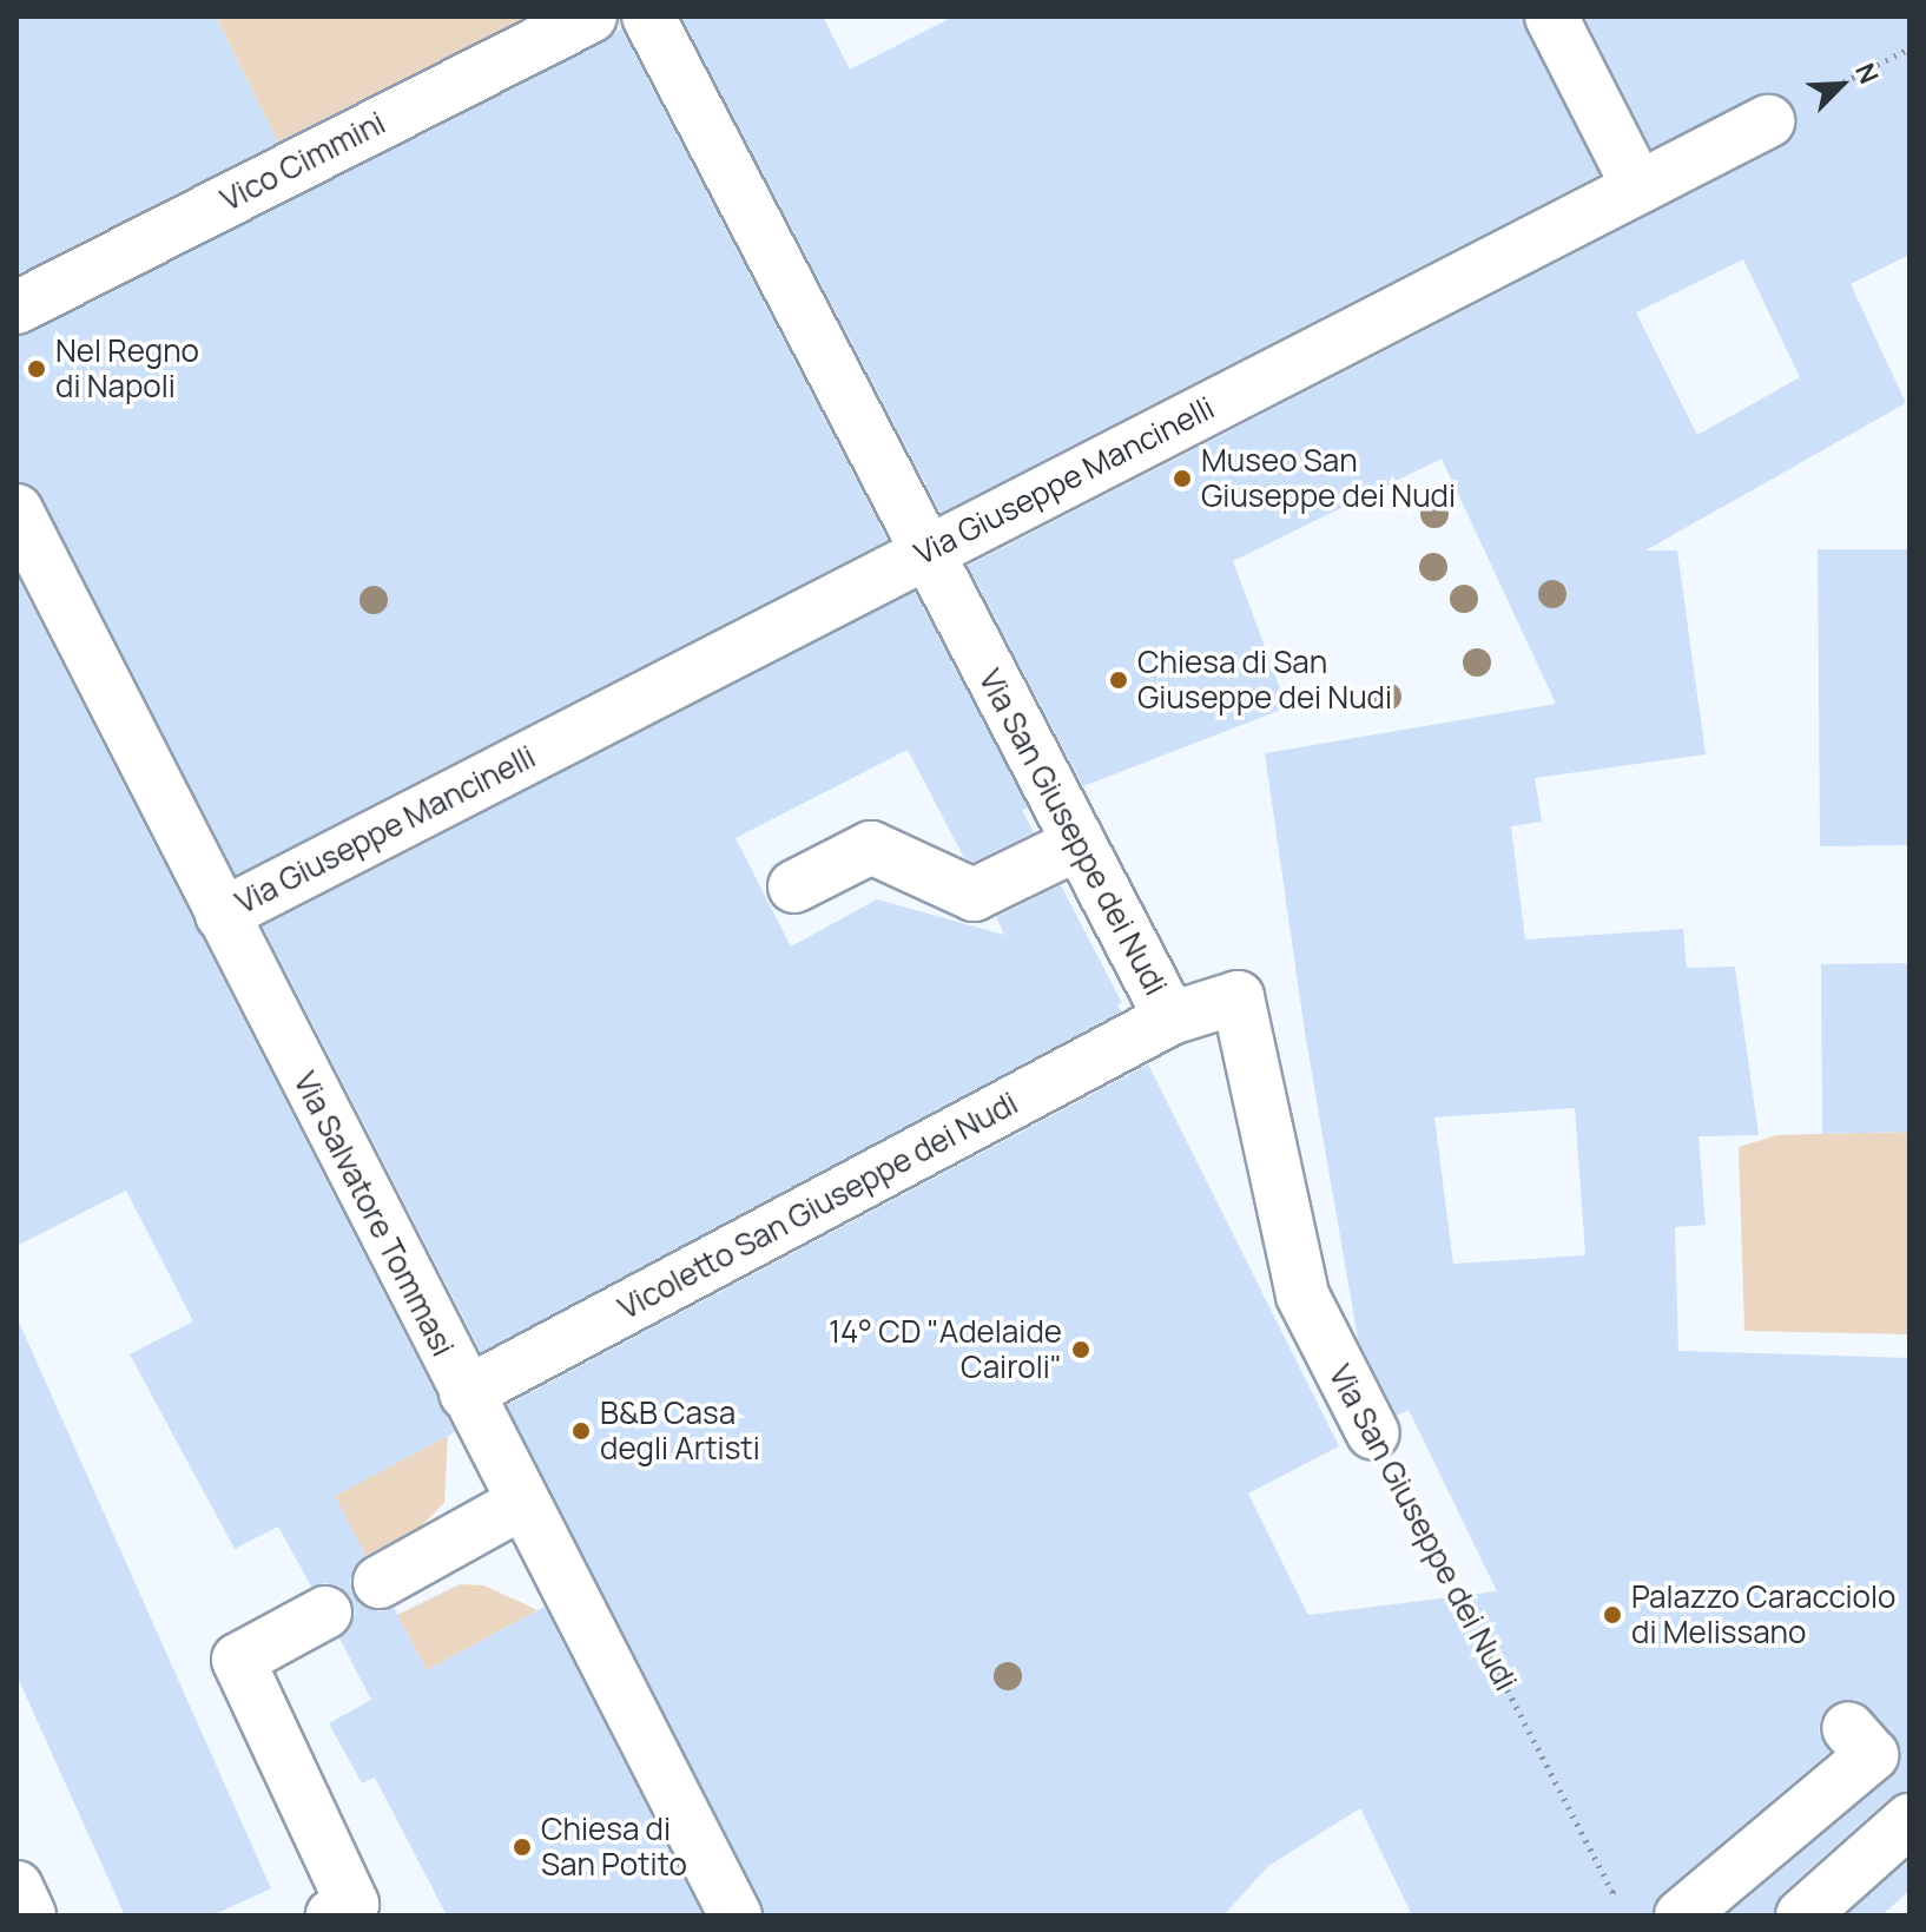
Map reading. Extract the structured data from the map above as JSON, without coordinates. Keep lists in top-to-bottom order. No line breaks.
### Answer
{"streets":{"street":["Vico Cimmini","Via Giuseppe Mancinelli","Via San Giuseppe dei Nudi","Vicoletto San Giuseppe dei Nudi","Via Salvatore Tommasi"]},"crossings":[["Via Giuseppe Mancinelli","Via San Giuseppe dei Nudi"],["Via Giuseppe Mancinelli","Via Salvatore Tommasi"],["Via San Giuseppe dei Nudi","Vicoletto San Giuseppe dei Nudi"],["Vicoletto San Giuseppe dei Nudi","Via Salvatore Tommasi"]],"places":["Nel Regno di Napoli","Museo San Giuseppe dei Nudi","Chiesa di San Giuseppe dei Nudi","14° CD \"Adelaide Cairoli\"","B&B Casa degli Artisti","Palazzo Caracciolo di Melissano","Chiesa di San Potito"],"north":"top right"}
